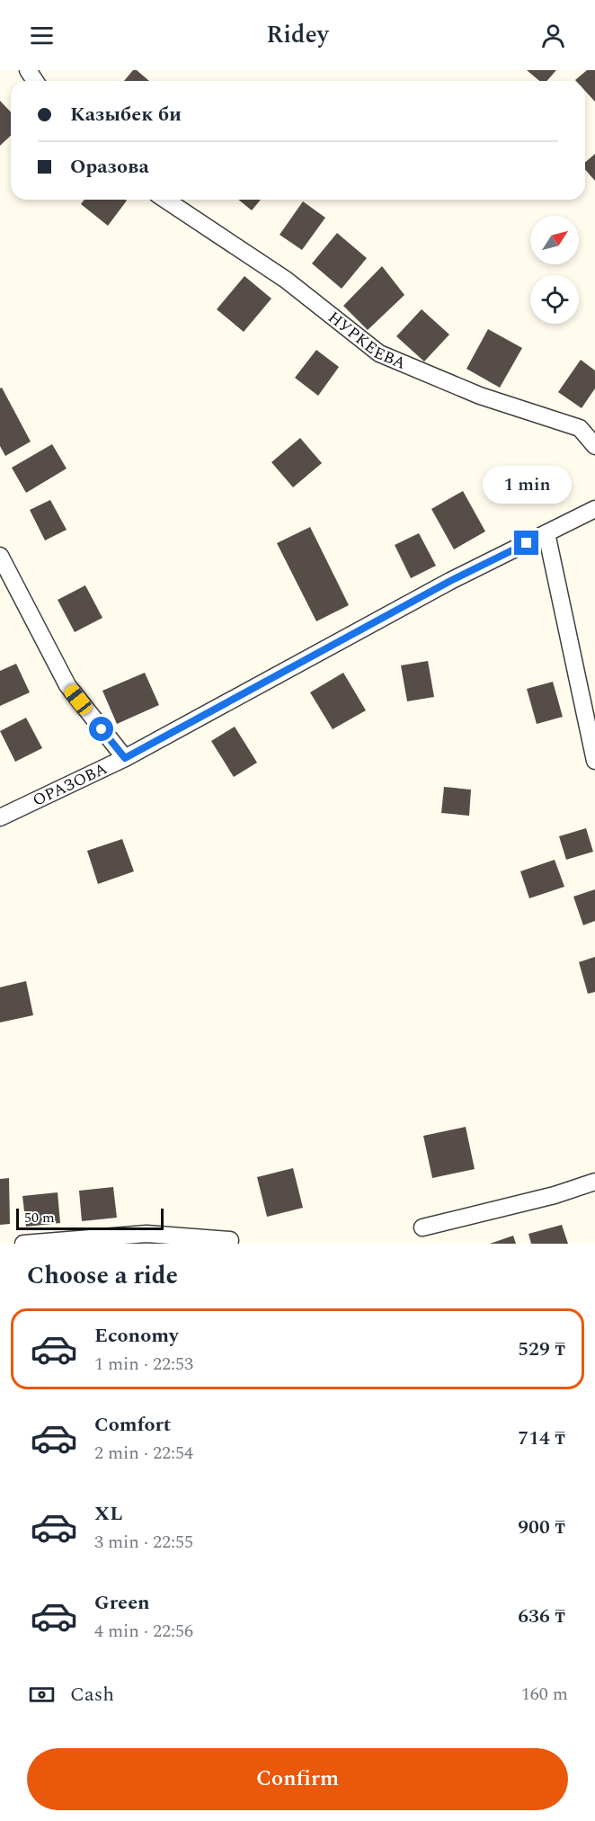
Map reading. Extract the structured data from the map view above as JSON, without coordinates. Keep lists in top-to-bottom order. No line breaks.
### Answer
{"streets":{"street":["НУРКЕЕВА","ОРАЗОВА"]},"scale_bar":"50 m","north":"top right","page":{"header":"Ridey","banner":["Казыбек би","Оразова"],"bubble":"1 min","scale":"50 m","heading":"Choose a ride","list":[{"name":"Economy","note":"1 min · 22:53","value":"529 ₸"},{"name":"Comfort","note":"2 min · 22:54","value":"714 ₸"},{"name":"XL","note":"3 min · 22:55","value":"900 ₸"},{"name":"Green","note":"4 min · 22:56","value":"636 ₸"}],"pay":["Cash","160 m"],"buttons":"Confirm"}}
